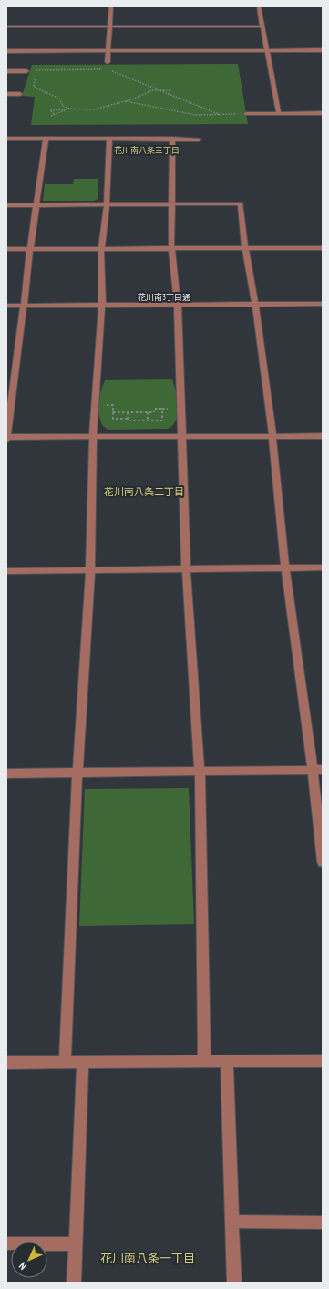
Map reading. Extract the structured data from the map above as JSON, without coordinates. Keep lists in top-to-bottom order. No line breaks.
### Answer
{"streets":{"street":["花川南3丁目通"]},"districts":["花川南八条三丁目","花川南八条二丁目","花川南八条一丁目"],"north":"bottom left"}
